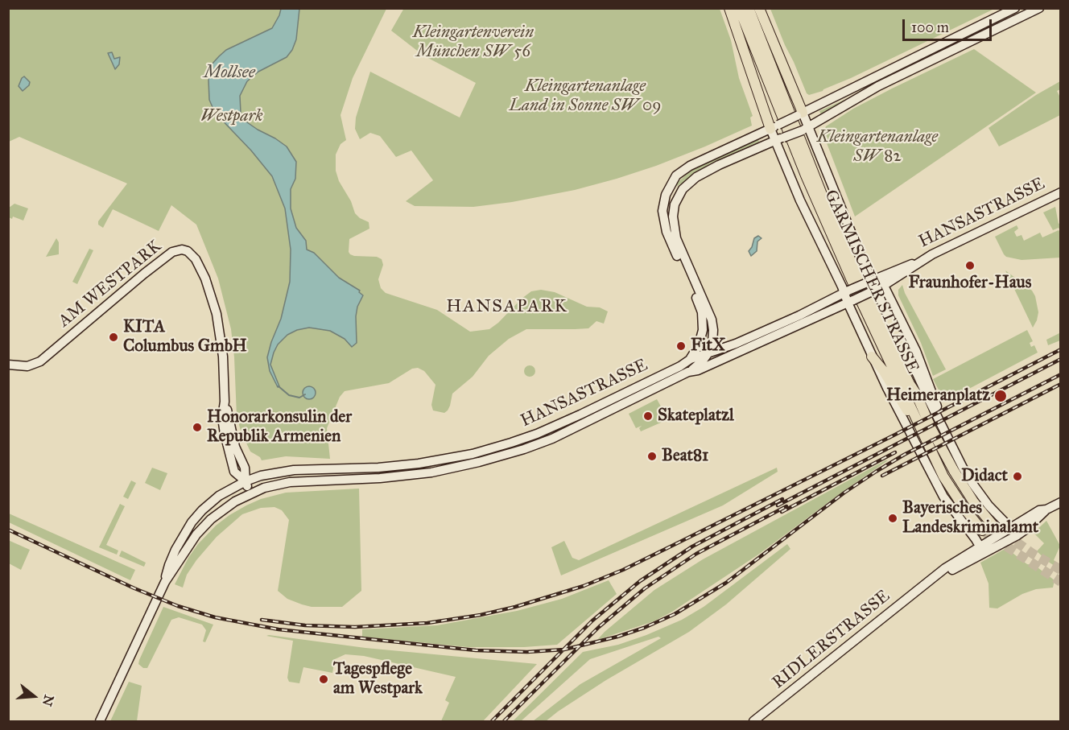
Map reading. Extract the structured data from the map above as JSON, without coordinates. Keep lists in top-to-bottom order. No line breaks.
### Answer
{"streets":{"highway":["GARMISCHER STRASSE"],"main road":["HANSASTRASSE","AM WESTPARK","RIDLERSTRASSE"]},"crossings":[["HANSASTRASSE","GARMISCHER STRASSE"],["HANSASTRASSE","AM WESTPARK"],["GARMISCHER STRASSE","RIDLERSTRASSE"]],"districts":["HANSAPARK"],"water":["Mollsee"],"parks":["Kleingartenverein München SW 56","Kleingartenanlage Land in Sonne SW 09","Westpark","Kleingartenanlage SW 82"],"places":["Fraunhofer-Haus","KITA Columbus GmbH","FitX","Heimeranplatz","Skateplatzl","Honorarkonsulin der Republik Armenien","Beat81","Didact","Bayerisches Landeskriminalamt","Tagespflege am Westpark"],"scale_bar":"100 m","north":"right"}
